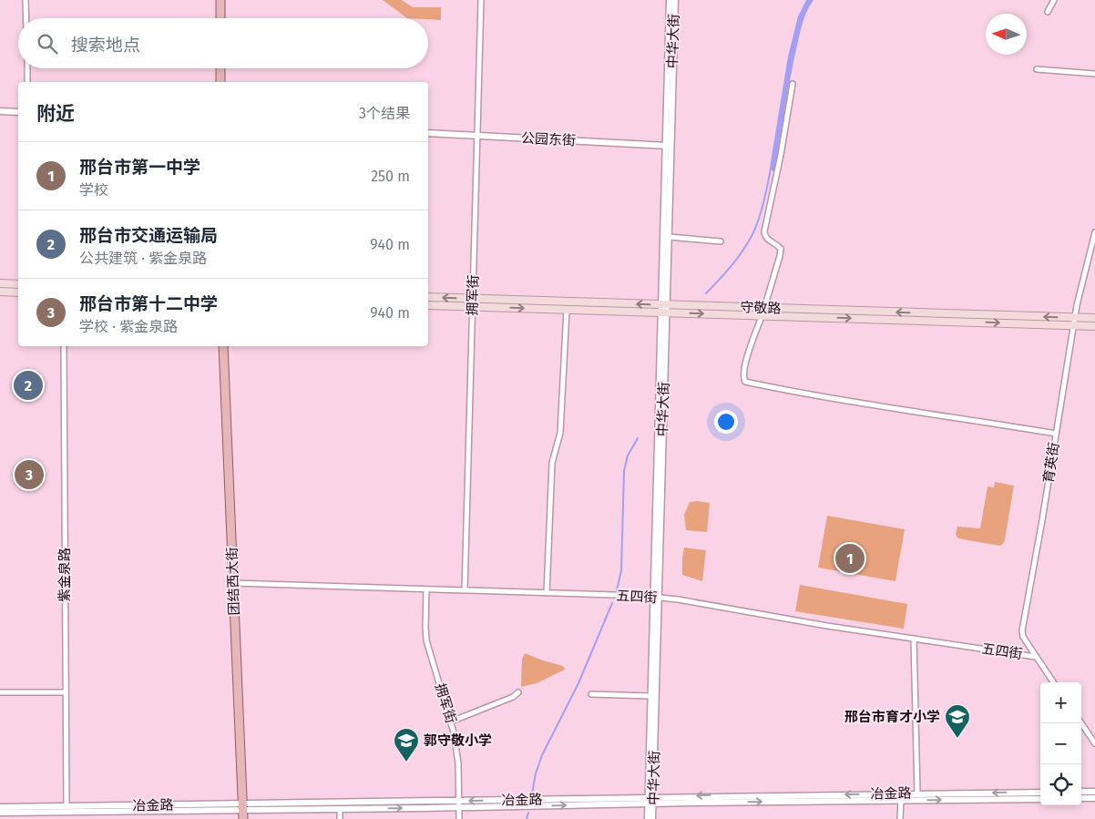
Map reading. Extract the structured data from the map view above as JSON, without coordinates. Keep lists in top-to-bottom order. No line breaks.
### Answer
{"streets":{"main road":["守敬路","团结西大街"],"street":["中华大街","公园东街","拥军街","育英街","紫金泉路","五四街","冶金路"]},"crossings":[["中华大街","公园东街"],["中华大街","守敬路"],["中华大街","五四街"],["中华大街","冶金路"],["公园东街","拥军街"],["拥军街","守敬路"],["拥军街","五四街"],["拥军街","冶金路"],["守敬路","育英街"],["育英街","五四街"],["紫金泉路","冶金路"],["团结西大街","五四街"],["团结西大街","冶金路"]],"places":{"school or university":["邢台市育才小学","郭守敬小学"]},"north":"left","page":{"search":"搜索地点","heading":["附近","3个结果"],"list":[{"mark":"1","name":"邢台市第一中学","note":"学校","value":"250 m"},{"mark":"2","name":"邢台市交通运输局","note":"公共建筑 · 紫金泉路","value":"940 m"},{"mark":"3","name":"邢台市第十二中学","note":"学校 · 紫金泉路","value":"940 m"}],"pins":["2","3","1"],"map_buttons":["+","−"]}}
